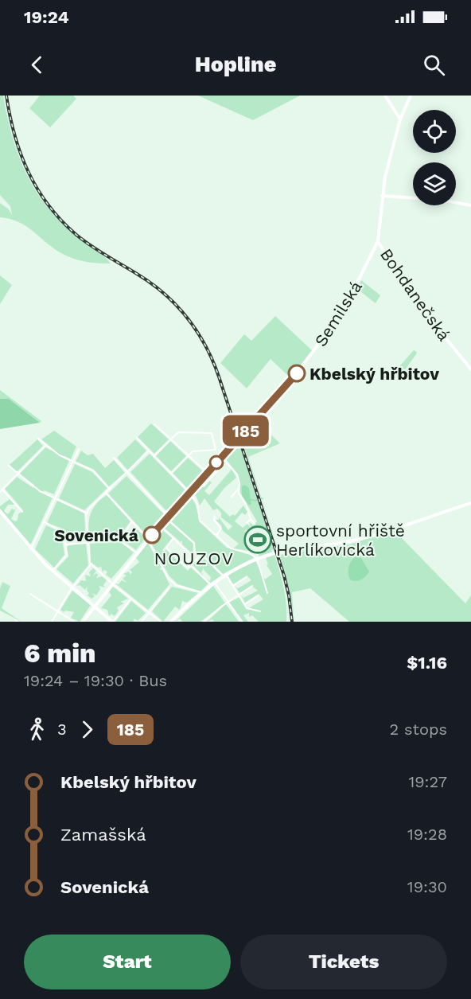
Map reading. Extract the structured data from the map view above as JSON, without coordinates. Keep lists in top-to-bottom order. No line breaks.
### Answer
{"streets":{"street":["Bohdanečská","Semilská"]},"crossings":[["Bohdanečská","Semilská"]],"districts":["NOUZOV"],"places":{"other":["Kbelský hřbitov","Sovenická"],"sports":["sportovní hřiště Herlíkovická"]},"lines":["bus line 185"],"page":{"status":"19:24","header":"Hopline","on_map":"185","heading":["6 min","19:24 – 19:30 · Bus","$1.16"],"legs":["3","185","2 stops"],"list":[{"name":"Kbelský hřbitov","value":"19:27"},{"name":"Zamašská","value":"19:28"},{"name":"Sovenická","value":"19:30"}],"buttons":["Start","Tickets"]}}
